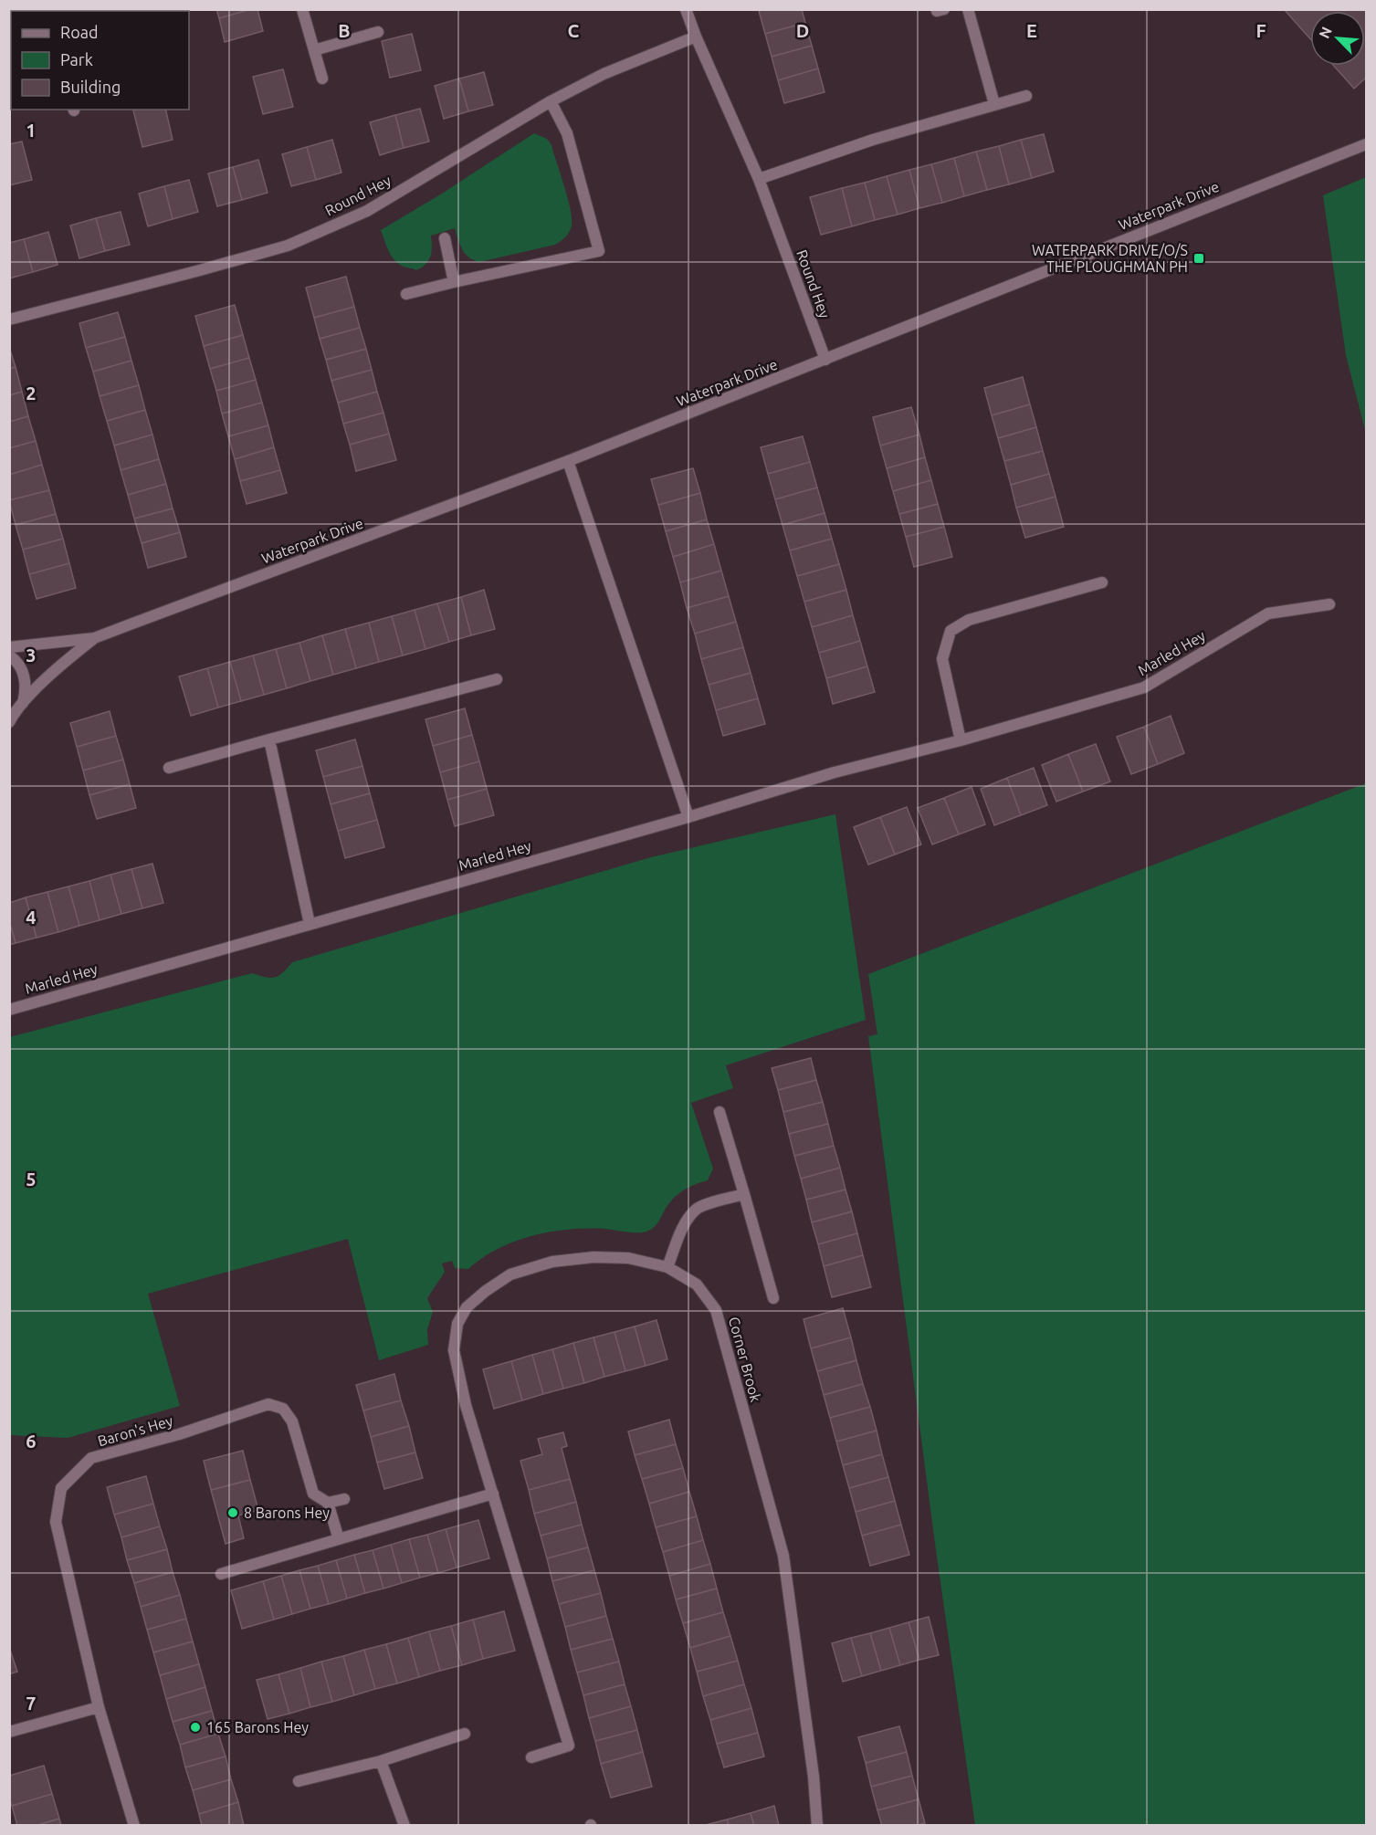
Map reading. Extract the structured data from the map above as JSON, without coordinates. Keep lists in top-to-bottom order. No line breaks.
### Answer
{"streets":{"street":["Round Hey","Waterpark Drive","Marled Hey","Corner Brook","Baron's Hey"]},"crossings":[["Round Hey","Waterpark Drive"]],"places":{"transit":["WATERPARK DRIVE/O/S THE PLOUGHMAN PH"],"other":["8 Barons Hey","165 Barons Hey"]},"legend":["Road","Park","Building"],"north":"top left","grid":{"columns":["B","C","D","E","F"],"rows":["1","2","3","4","5","6","7"]}}
